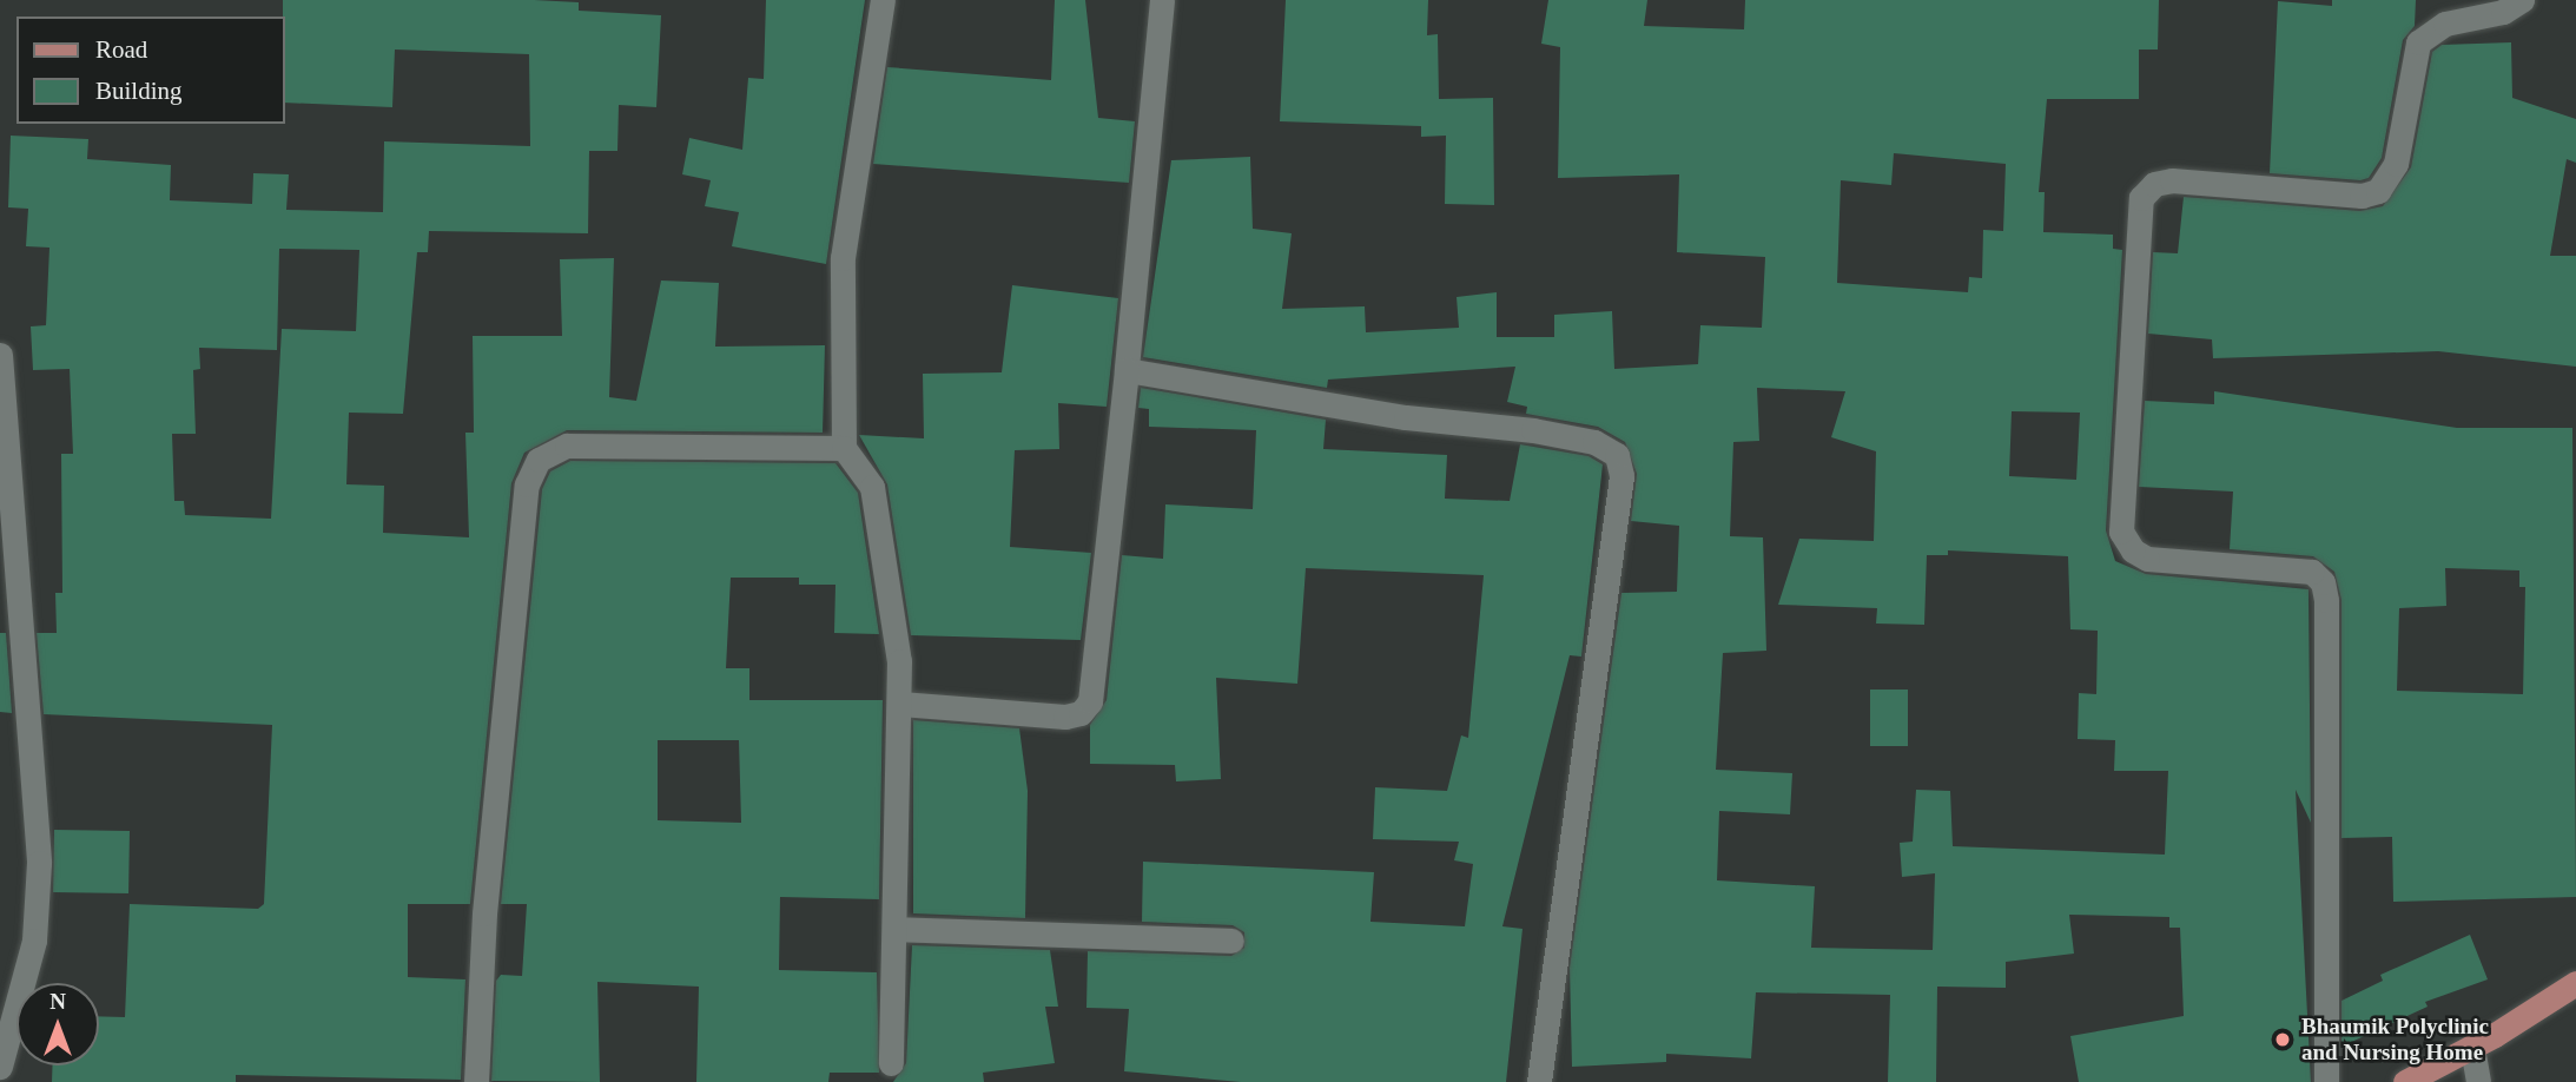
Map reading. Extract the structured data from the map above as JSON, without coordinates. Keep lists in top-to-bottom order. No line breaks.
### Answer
{"places":["Bhaumik Polyclinic and Nursing Home"],"legend":["Road","Building"],"north":"top"}
